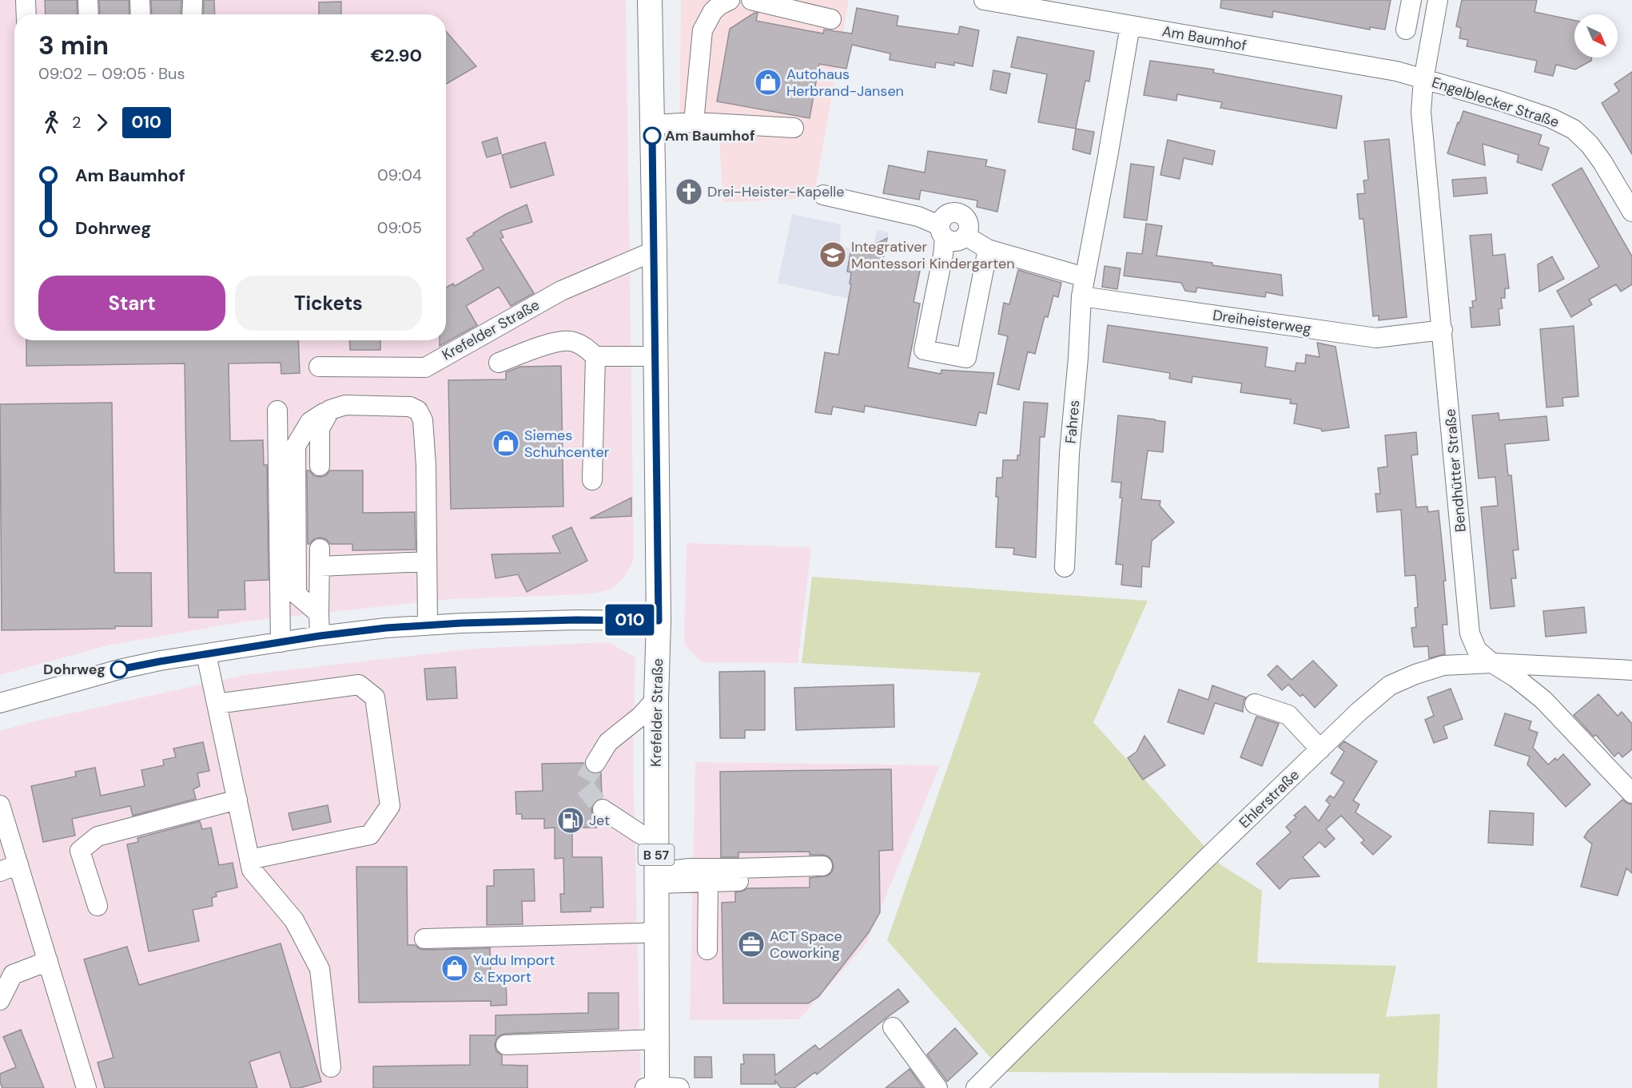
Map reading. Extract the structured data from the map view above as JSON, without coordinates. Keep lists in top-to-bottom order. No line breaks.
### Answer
{"streets":{"main road":["Krefelder Straße","B 57"],"street":["Am Baumhof","Engelblecker Straße","Dreiheisterweg","Fahres","Bendhütter Straße","Ehlerstraße"]},"crossings":[["Am Baumhof","Engelblecker Straße"],["Am Baumhof","Fahres"],["Am Baumhof","Bendhütter Straße"],["Engelblecker Straße","Bendhütter Straße"],["Dreiheisterweg","Fahres"],["Dreiheisterweg","Bendhütter Straße"],["Bendhütter Straße","Ehlerstraße"]],"places":{"shop":["Autohaus Herbrand-Jansen","Siemes Schuhcenter","Yudu Import & Export"],"other":["Am Baumhof","Dohrweg"],"church":["Drei-Heister-Kapelle"],"school or university":["Integrativer Montessori Kindergarten"],"fuel station":["Jet"],"office":["ACT Space Coworking"]},"lines":["bus line 010"],"north":"bottom right","page":{"on_map":"010","heading":["3 min","09:02 – 09:05 · Bus","€2.90"],"legs":["2","010"],"list":[{"name":"Am Baumhof","value":"09:04"},{"name":"Dohrweg","value":"09:05"}],"buttons":["Start","Tickets"]}}
